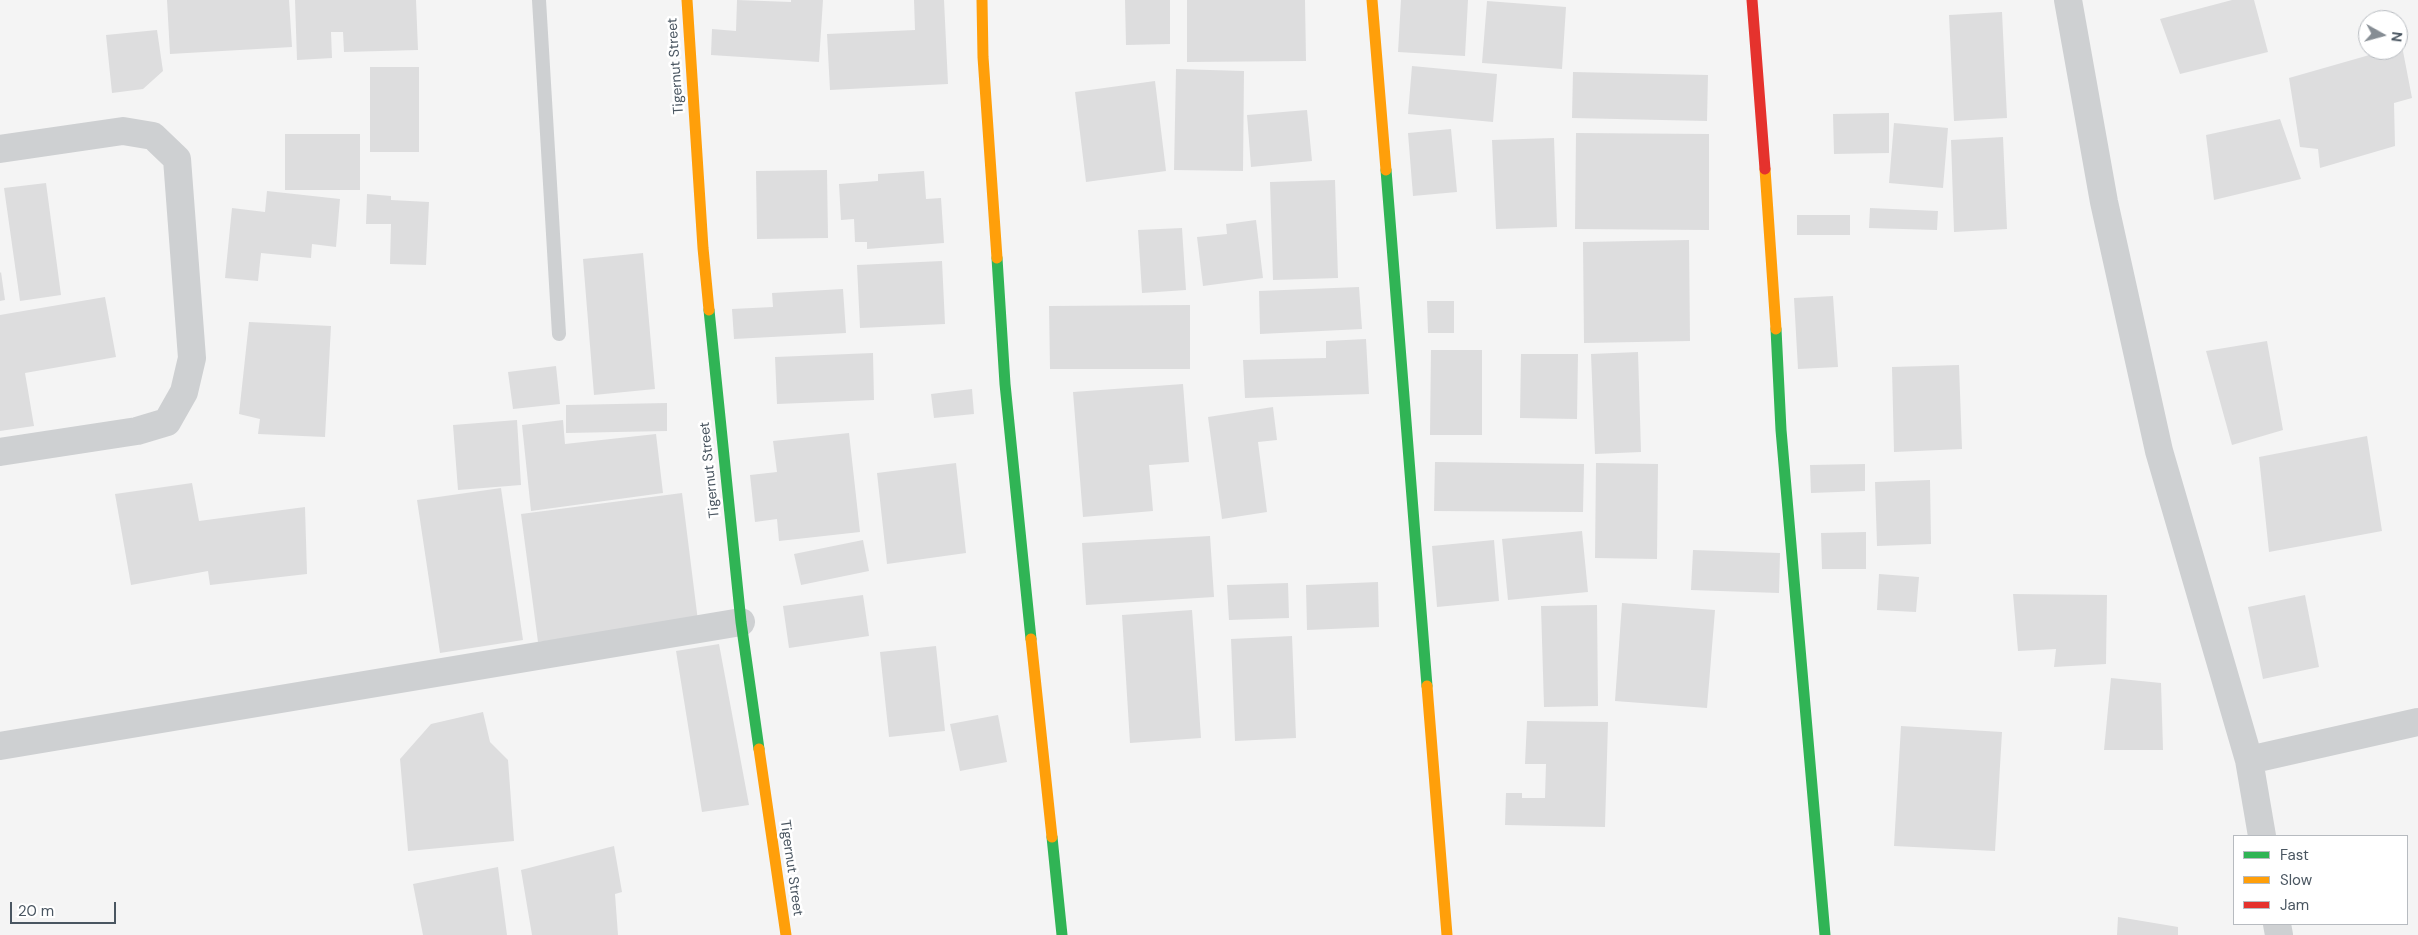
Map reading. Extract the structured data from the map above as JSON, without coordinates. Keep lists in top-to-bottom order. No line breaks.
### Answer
{"streets":{"street":["Tigernut Street"]},"legend":["Fast","Slow","Jam"],"scale_bar":"20 m","north":"right"}
